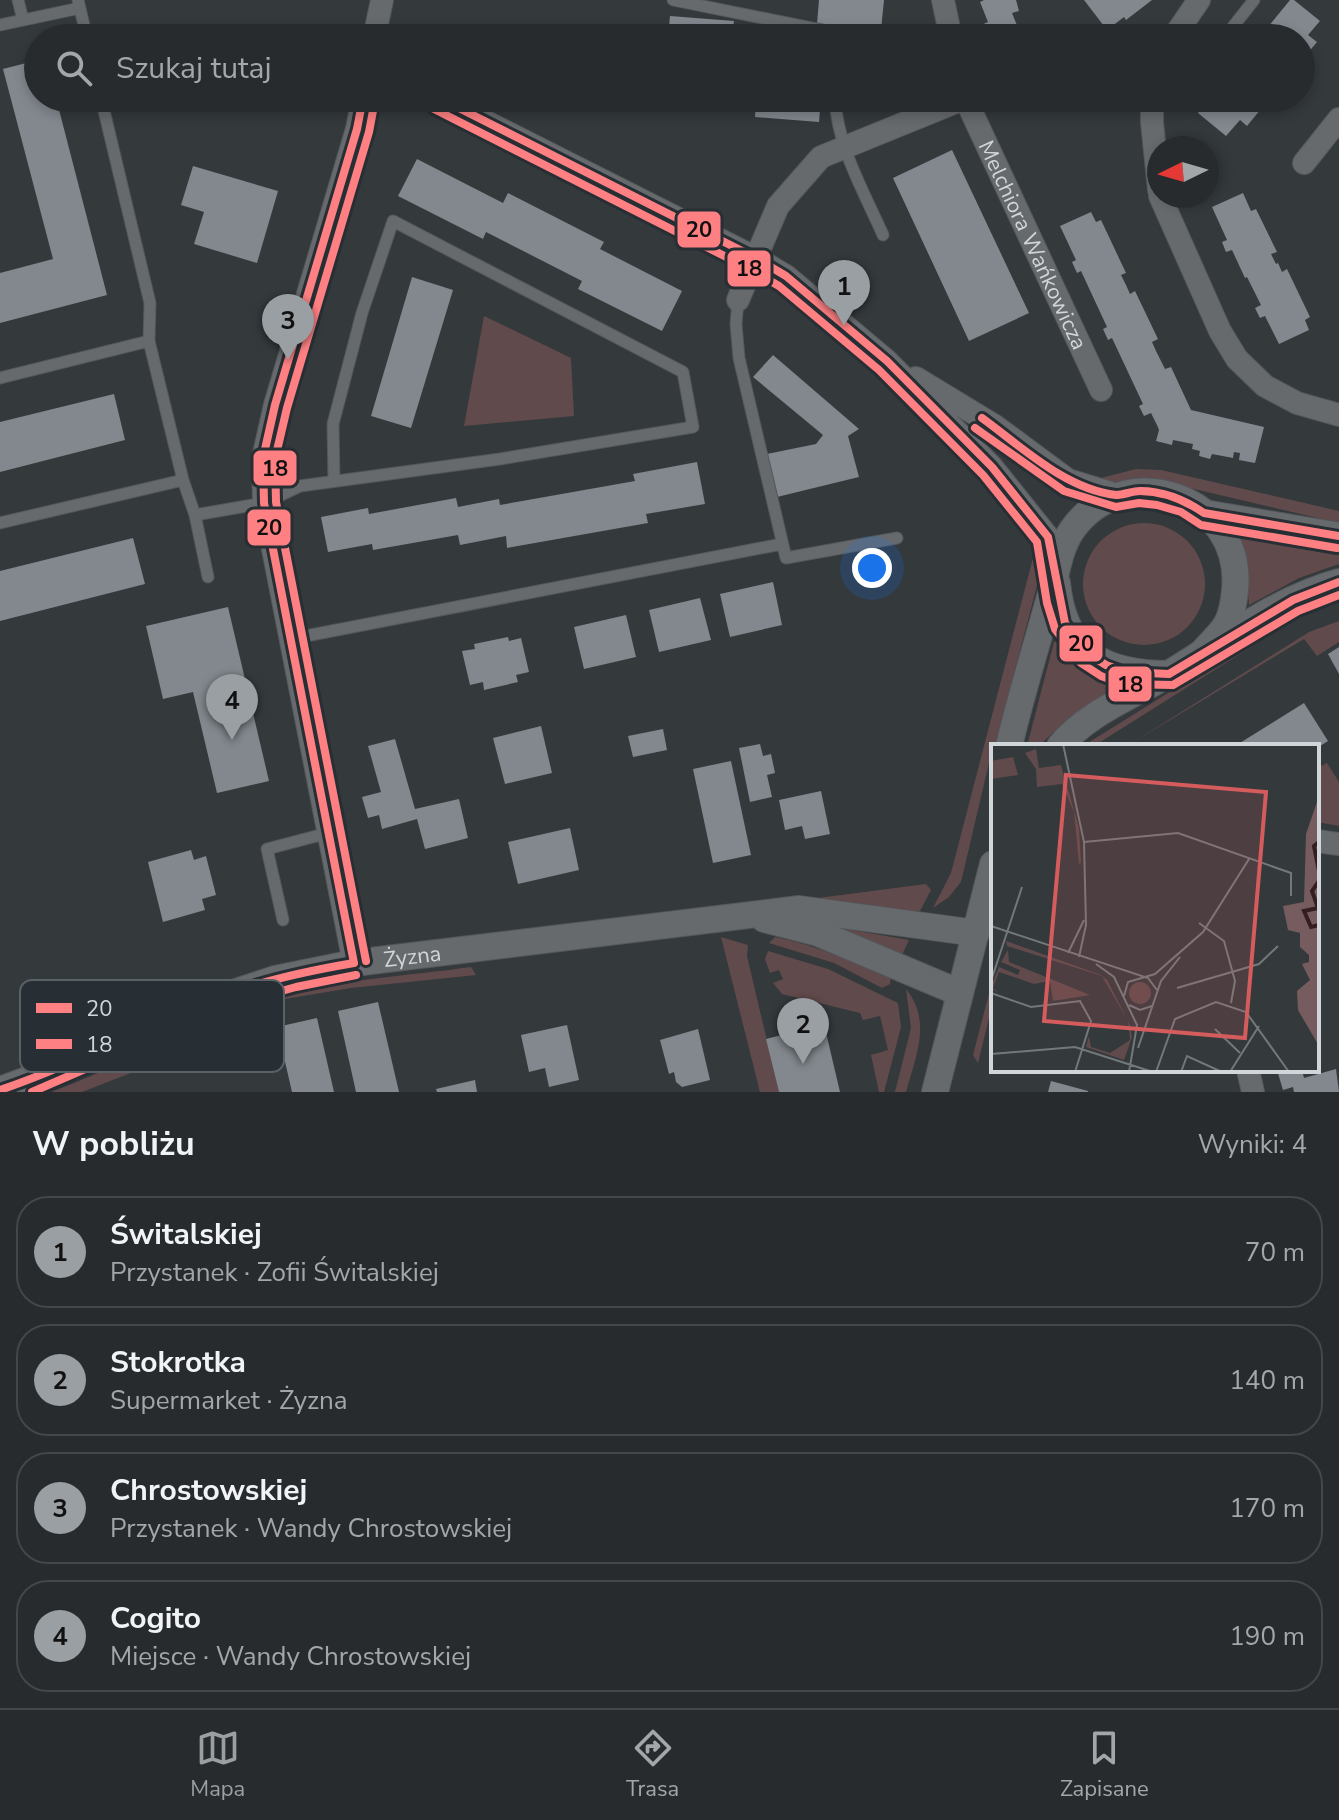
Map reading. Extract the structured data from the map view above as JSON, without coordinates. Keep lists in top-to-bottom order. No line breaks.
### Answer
{"streets":{"street":["Melchiora Wańkowicza","Żyzna"]},"lines":["transit line 20","transit line 18"],"legend":["20","18"],"north":"left","page":{"search":"Szukaj tutaj","pins":["1","3","4","2"],"heading":["W pobliżu","Wyniki: 4"],"list":[{"mark":"1","name":"Świtalskiej","note":"Przystanek · Zofii Świtalskiej","value":"70 m"},{"mark":"2","name":"Stokrotka","note":"Supermarket · Żyzna","value":"140 m"},{"mark":"3","name":"Chrostowskiej","note":"Przystanek · Wandy Chrostowskiej","value":"170 m"},{"mark":"4","name":"Cogito","note":"Miejsce · Wandy Chrostowskiej","value":"190 m"}],"nav":["Mapa","Trasa","Zapisane"]}}
